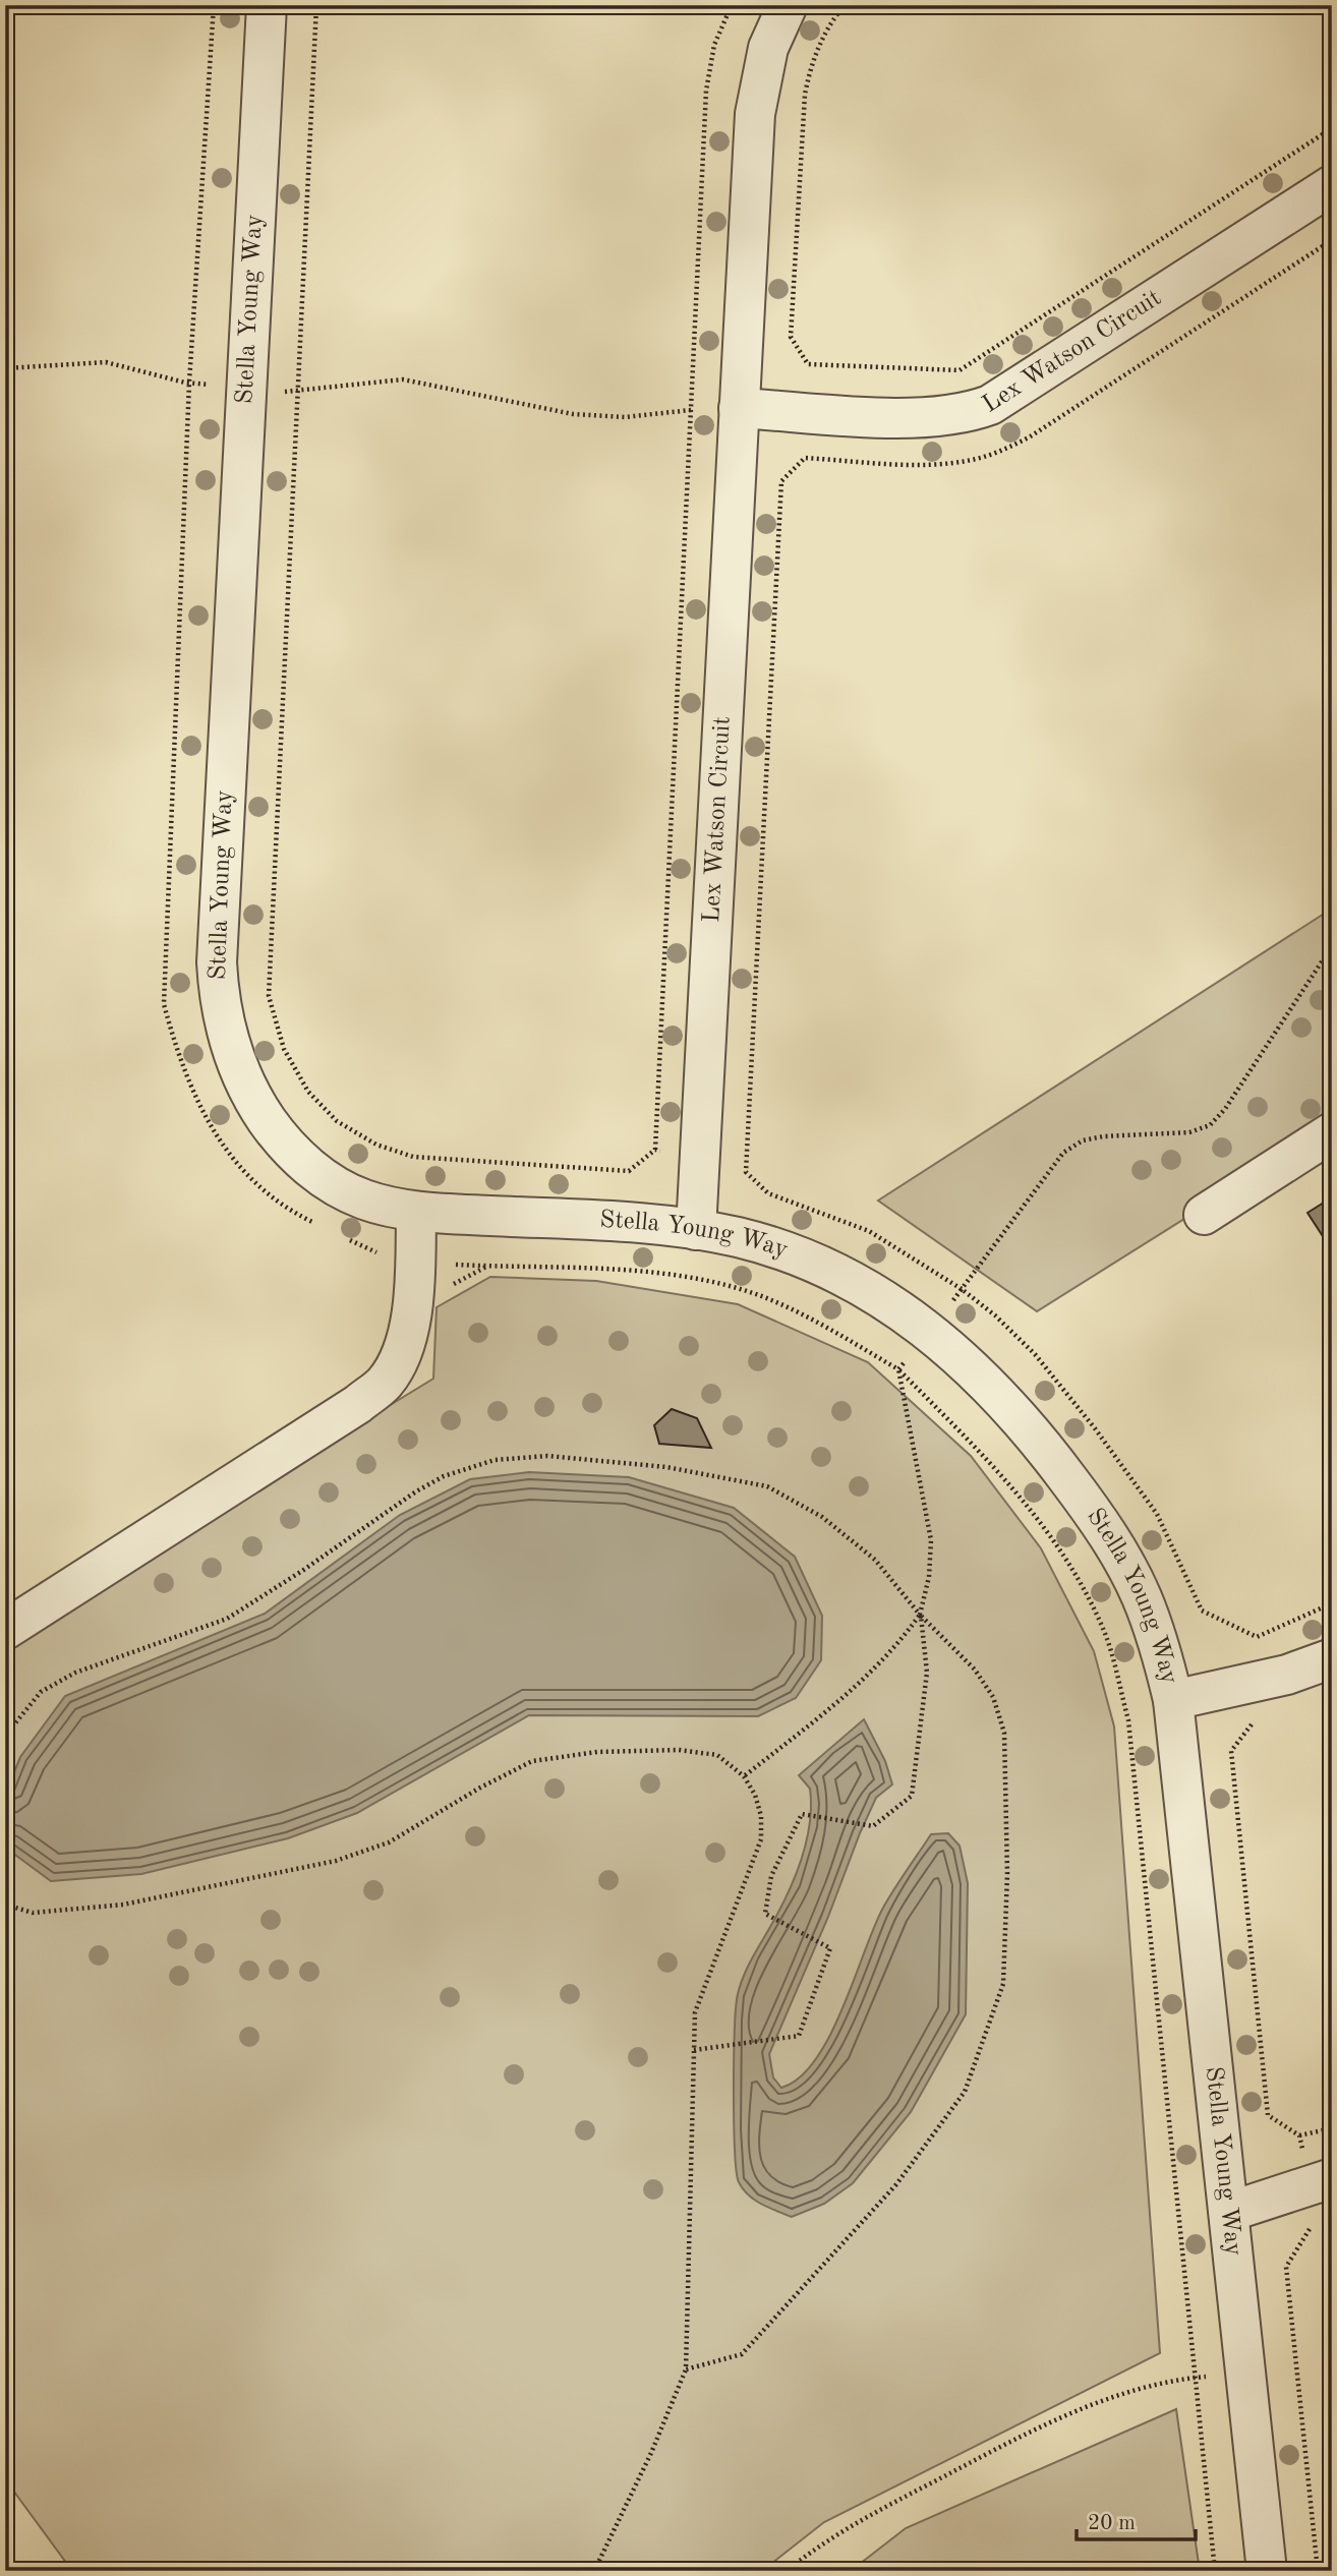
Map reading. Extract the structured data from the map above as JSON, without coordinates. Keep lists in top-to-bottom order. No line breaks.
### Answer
{"streets":{"street":["Stella Young Way","Lex Watson Circuit"]},"crossings":[["Stella Young Way","Lex Watson Circuit"]],"scale_bar":"20 m"}
